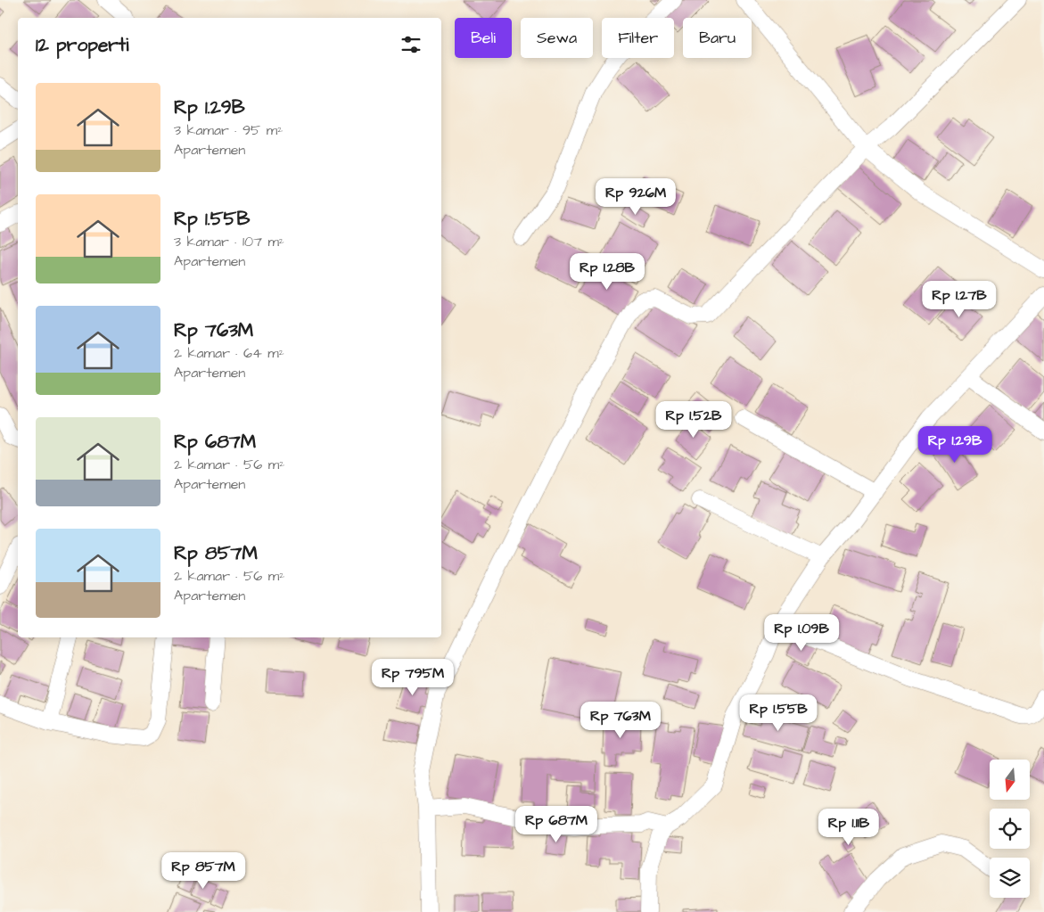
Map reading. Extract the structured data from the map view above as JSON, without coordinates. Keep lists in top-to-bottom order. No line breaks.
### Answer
{"north":"bottom","page":{"chip":["Beli","Sewa","Filter","Baru"],"heading":"12 properti","list":[{"name":"Rp 1.29B","note":"3 kamar · 95 m² · Apartemen"},{"name":"Rp 1.55B","note":"3 kamar · 107 m² · Apartemen"},{"name":"Rp 763M","note":"2 kamar · 64 m² · Apartemen"},{"name":"Rp 687M","note":"2 kamar · 56 m² · Apartemen"},{"name":"Rp 857M","note":"2 kamar · 56 m² · Apartemen"}],"price":["Rp 926M","Rp 1.28B","Rp 1.27B","Rp 1.52B","Rp 1.29B","Rp 1.09B","Rp 795M","Rp 1.55B","Rp 763M","Rp 687M","Rp 1.11B","Rp 857M"]}}
